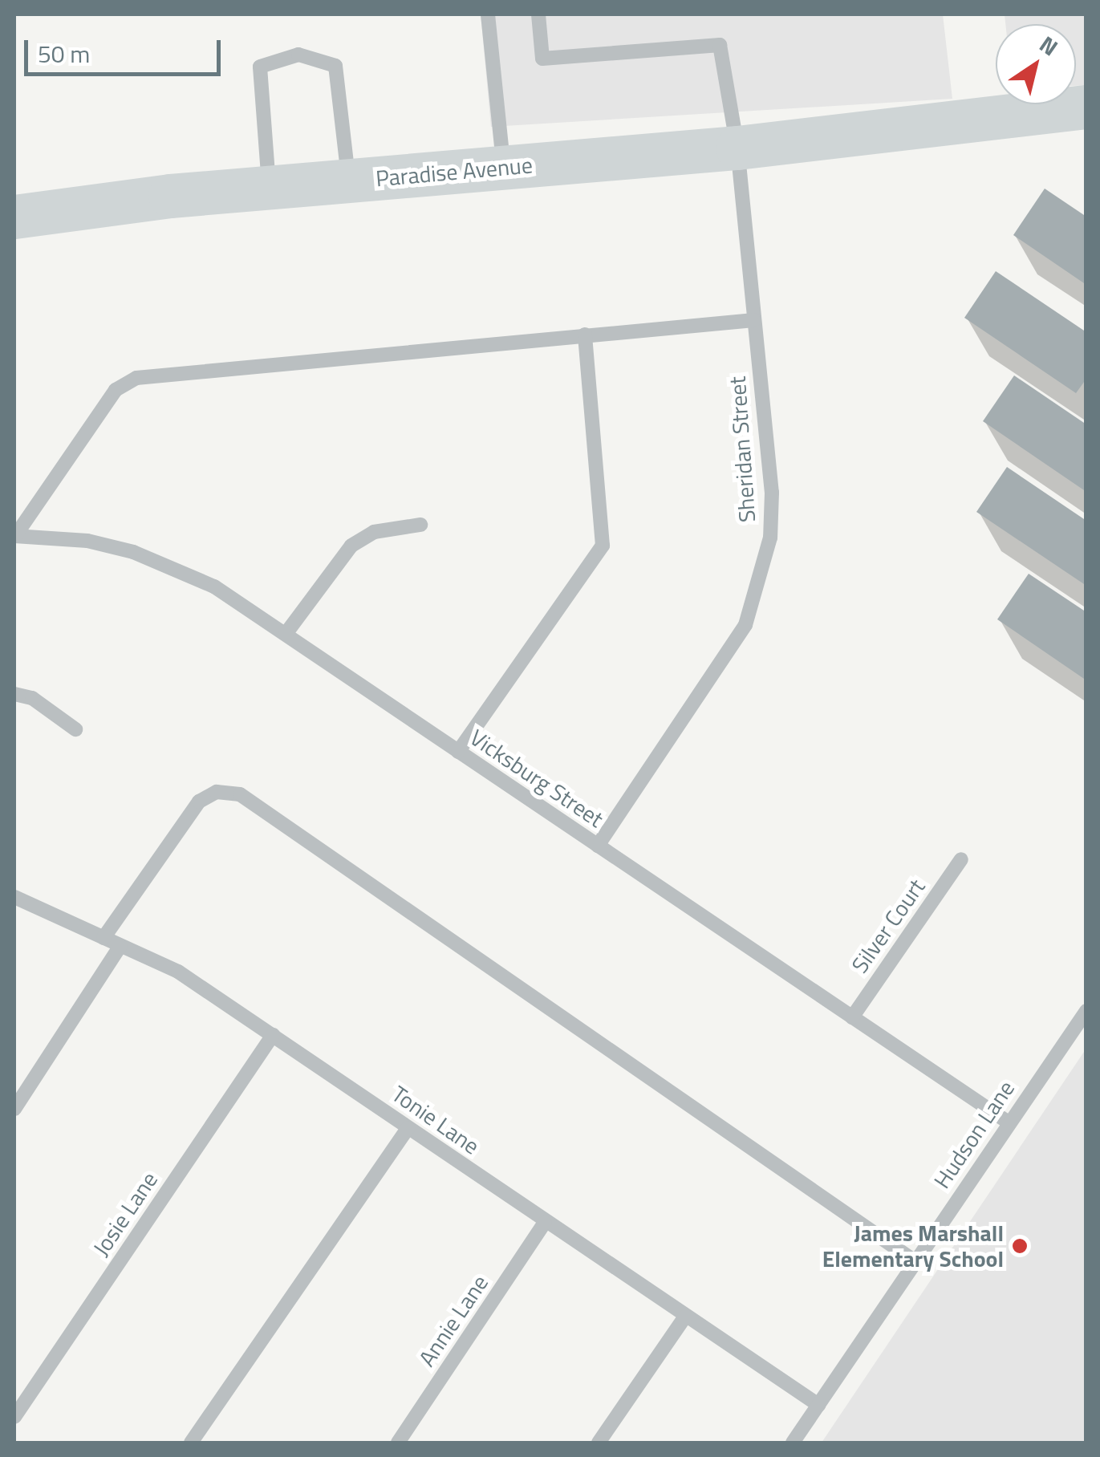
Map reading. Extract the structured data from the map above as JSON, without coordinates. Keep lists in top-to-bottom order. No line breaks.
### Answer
{"streets":{"main road":["Paradise Avenue"],"street":["Sheridan Street","Vicksburg Street","Silver Court","Tonie Lane","Hudson Lane","Josie Lane","Annie Lane"]},"crossings":[["Paradise Avenue","Sheridan Street"],["Sheridan Street","Vicksburg Street"],["Vicksburg Street","Silver Court"],["Vicksburg Street","Hudson Lane"],["Tonie Lane","Hudson Lane"],["Tonie Lane","Josie Lane"],["Tonie Lane","Annie Lane"]],"places":["James Marshall Elementary School"],"scale_bar":"50 m","north":"top right"}
